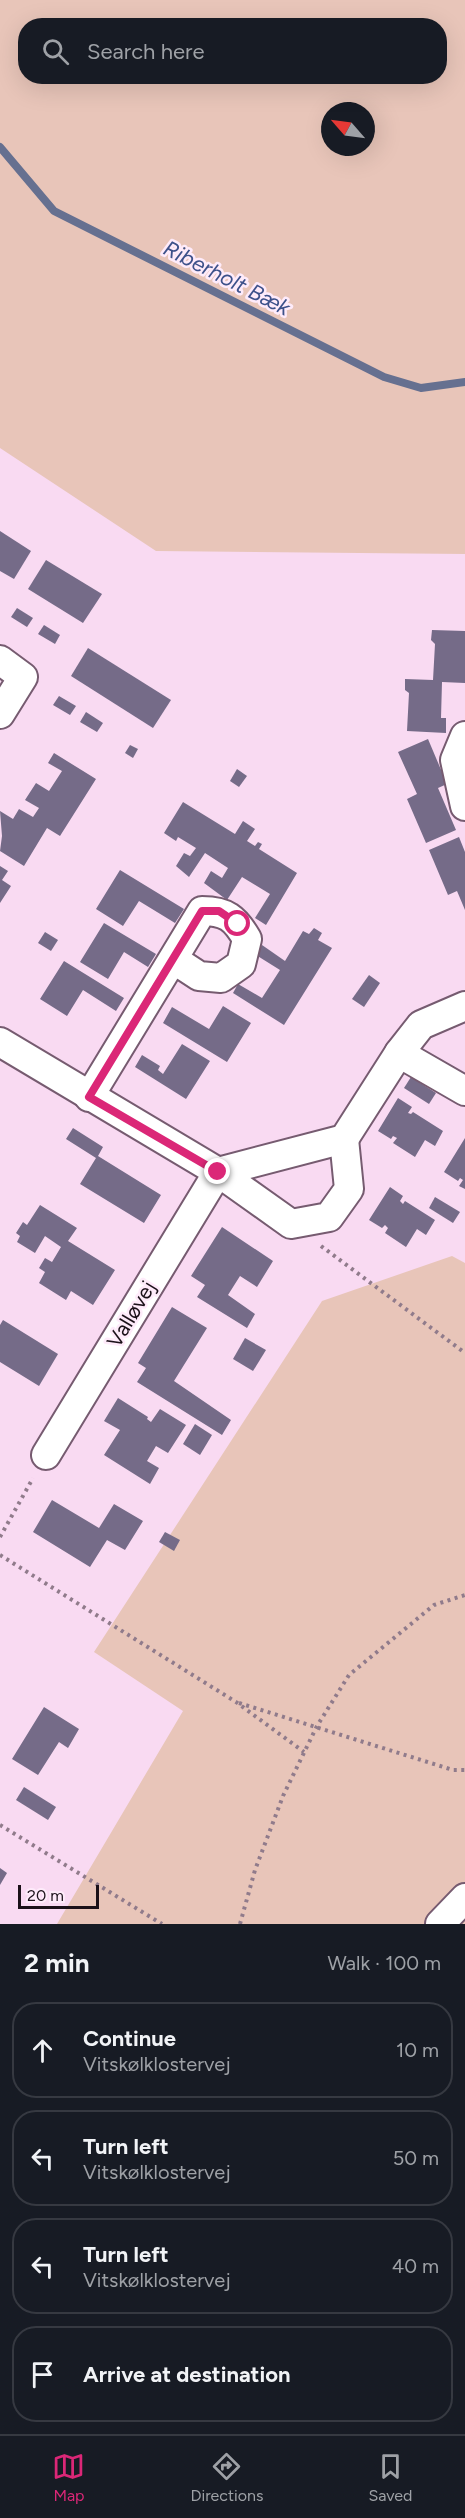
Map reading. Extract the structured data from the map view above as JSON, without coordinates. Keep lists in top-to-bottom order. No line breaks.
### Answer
{"streets":{"street":["Valløvej"]},"water":["Riberholt Bæk"],"scale_bar":"20 m","north":"top left","page":{"search":"Search here","scale":"20 m","heading":["2 min","Walk · 100 m"],"list":[["Continue","Vitskølklostervej","10 m"],["Turn left","Vitskølklostervej","50 m"],["Turn left","Vitskølklostervej","40 m"],"Arrive at destination"],"nav":["Map","Directions","Saved"]}}
